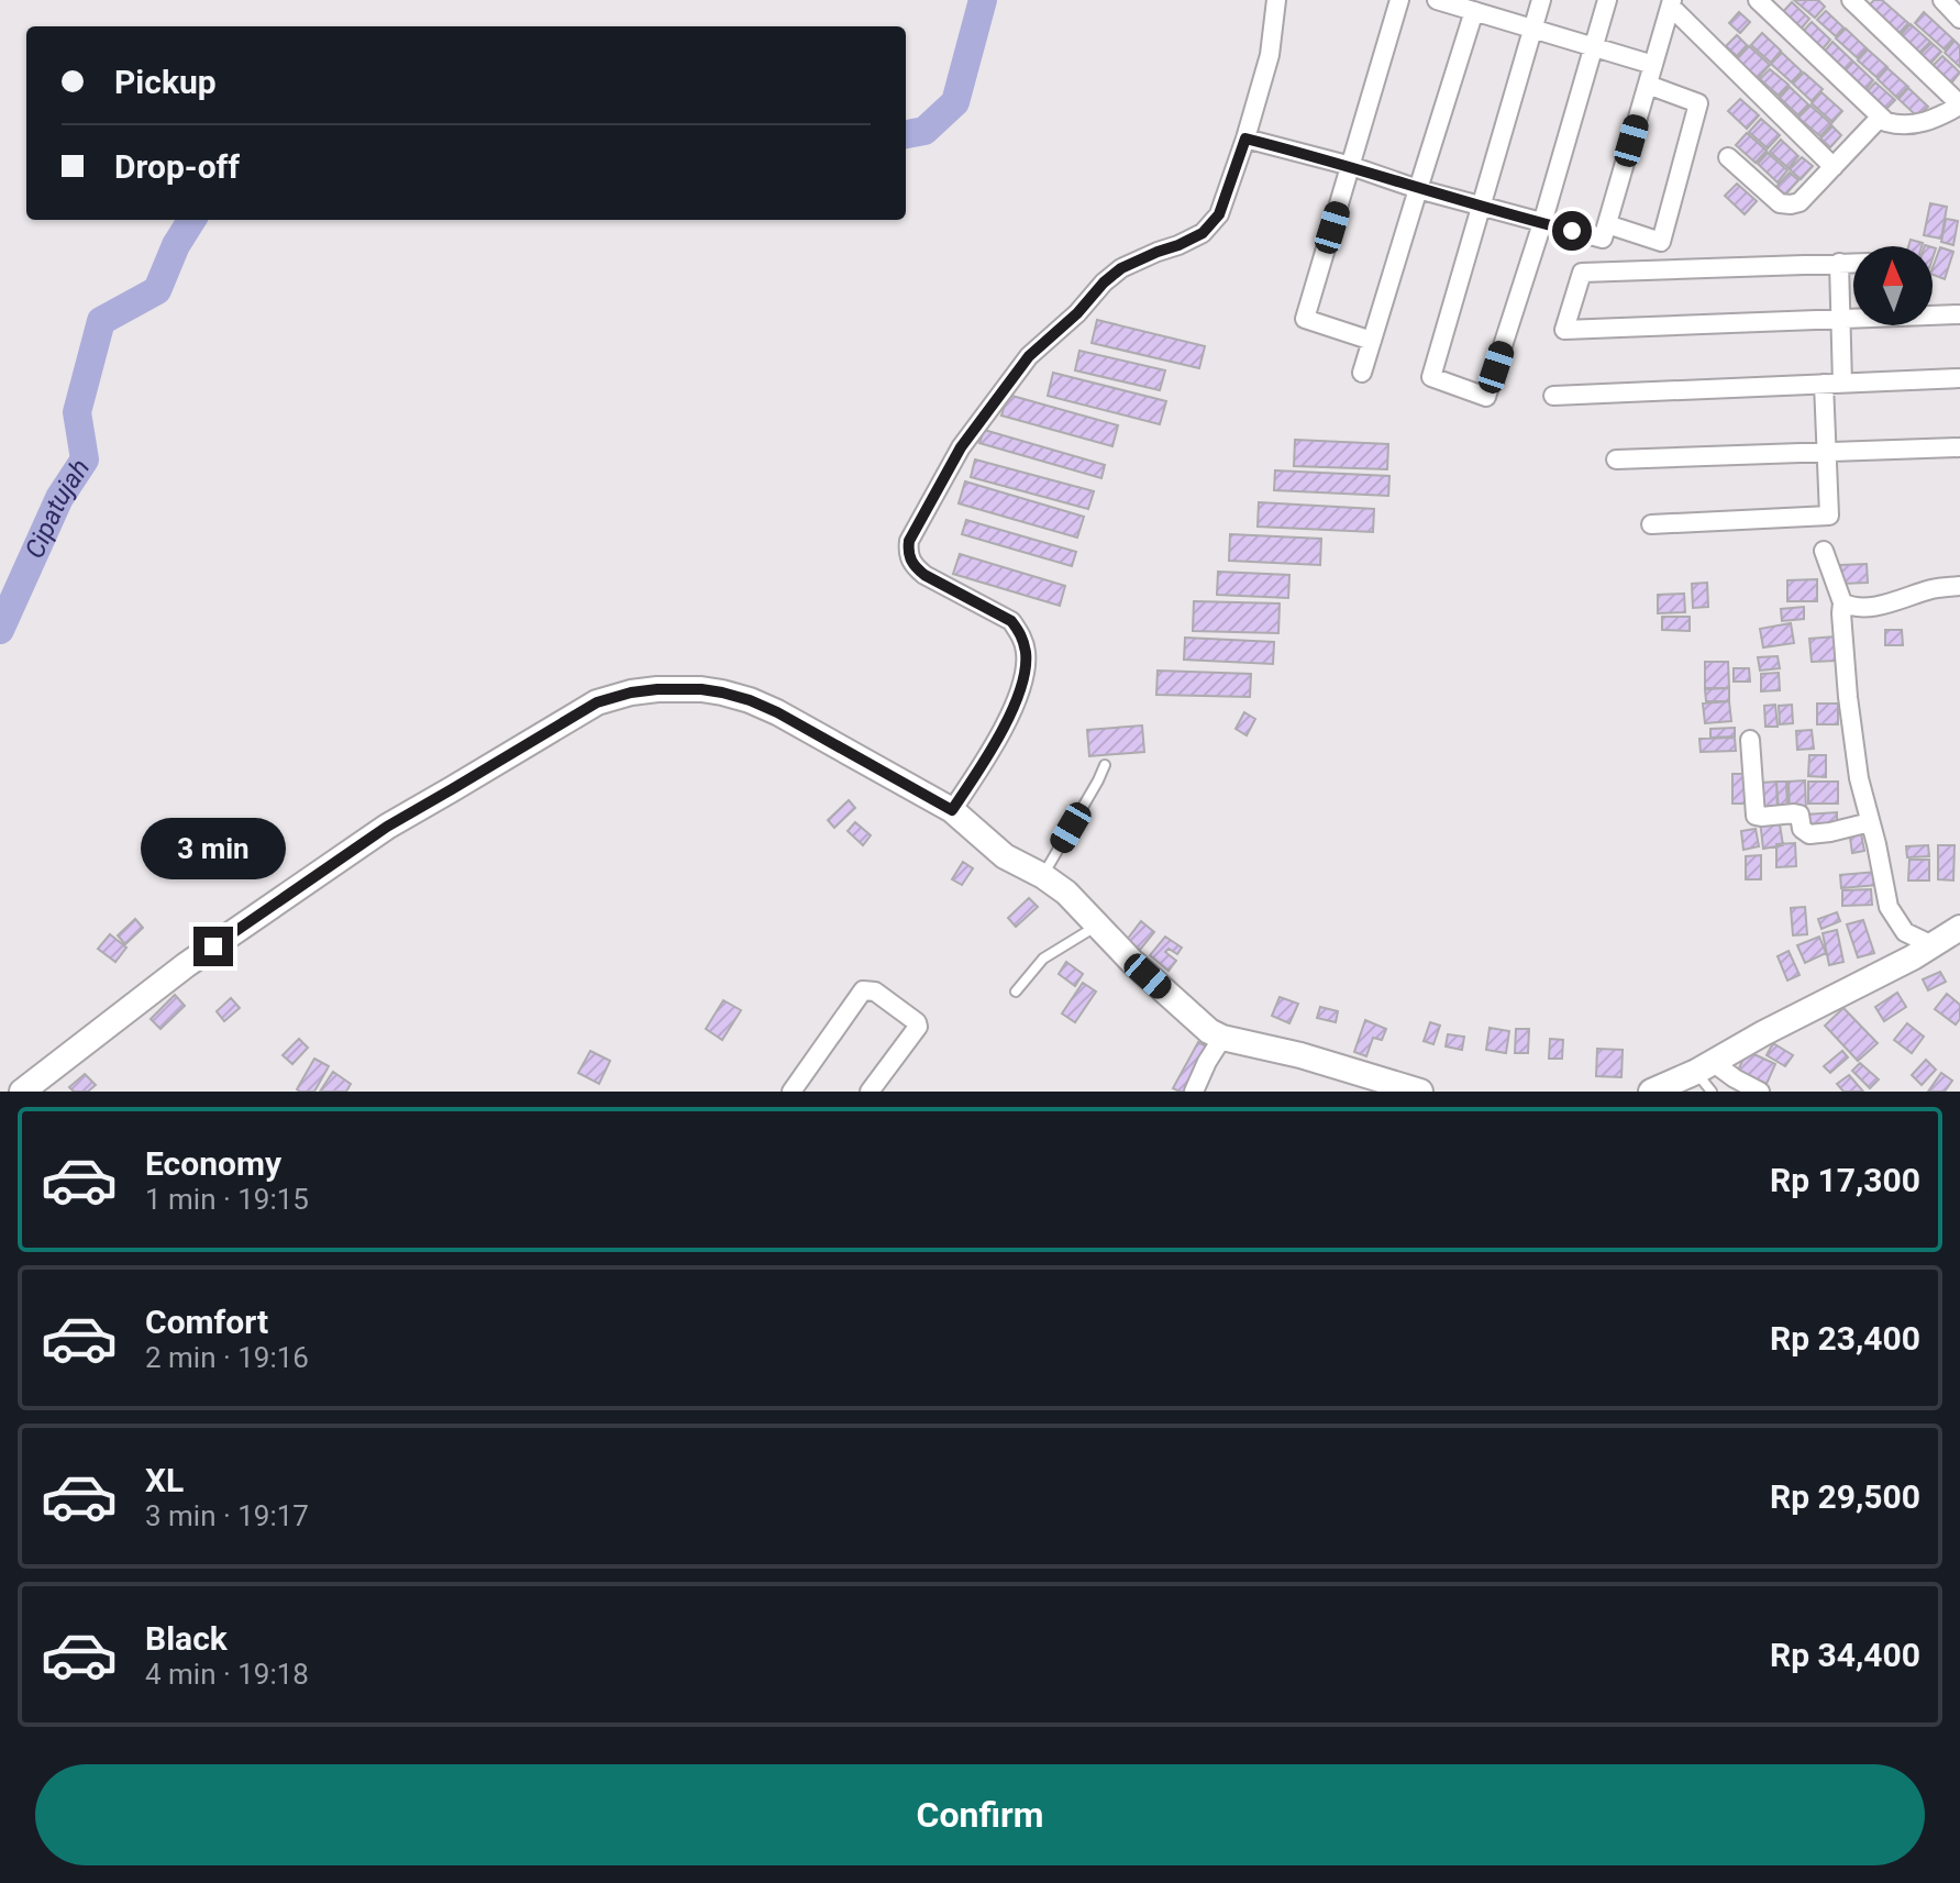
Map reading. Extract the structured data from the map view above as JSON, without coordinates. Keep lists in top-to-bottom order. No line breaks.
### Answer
{"water":["Cipatujah"],"north":"top","page":{"banner":["Pickup","Drop-off"],"bubble":"3 min","list":[{"name":"Economy","note":"1 min · 19:15","value":"Rp 17,300"},{"name":"Comfort","note":"2 min · 19:16","value":"Rp 23,400"},{"name":"XL","note":"3 min · 19:17","value":"Rp 29,500"},{"name":"Black","note":"4 min · 19:18","value":"Rp 34,400"}],"buttons":"Confirm"}}
